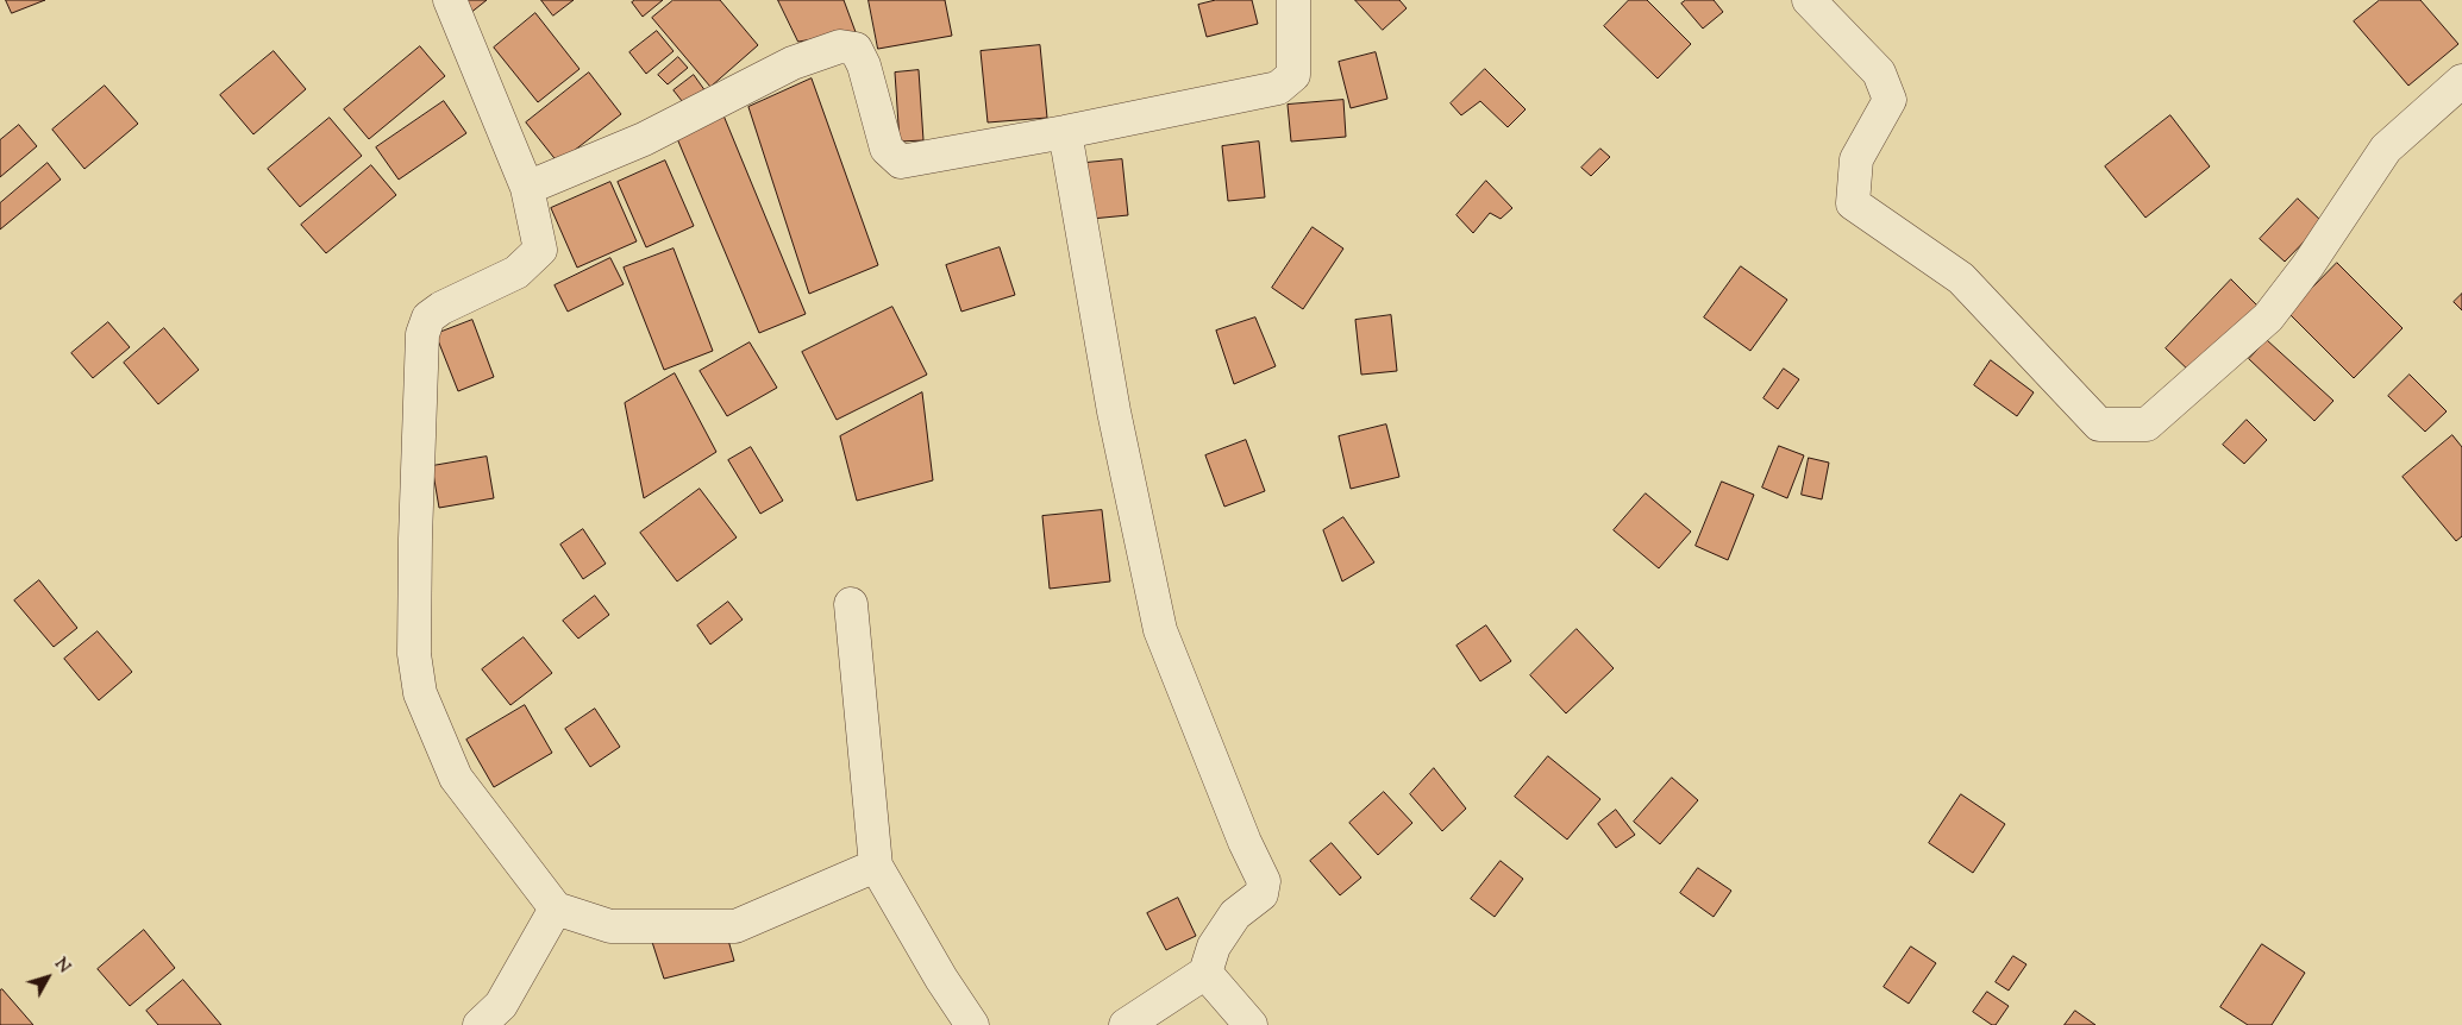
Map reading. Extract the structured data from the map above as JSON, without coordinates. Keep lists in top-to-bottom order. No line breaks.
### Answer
{"north":"top right"}
